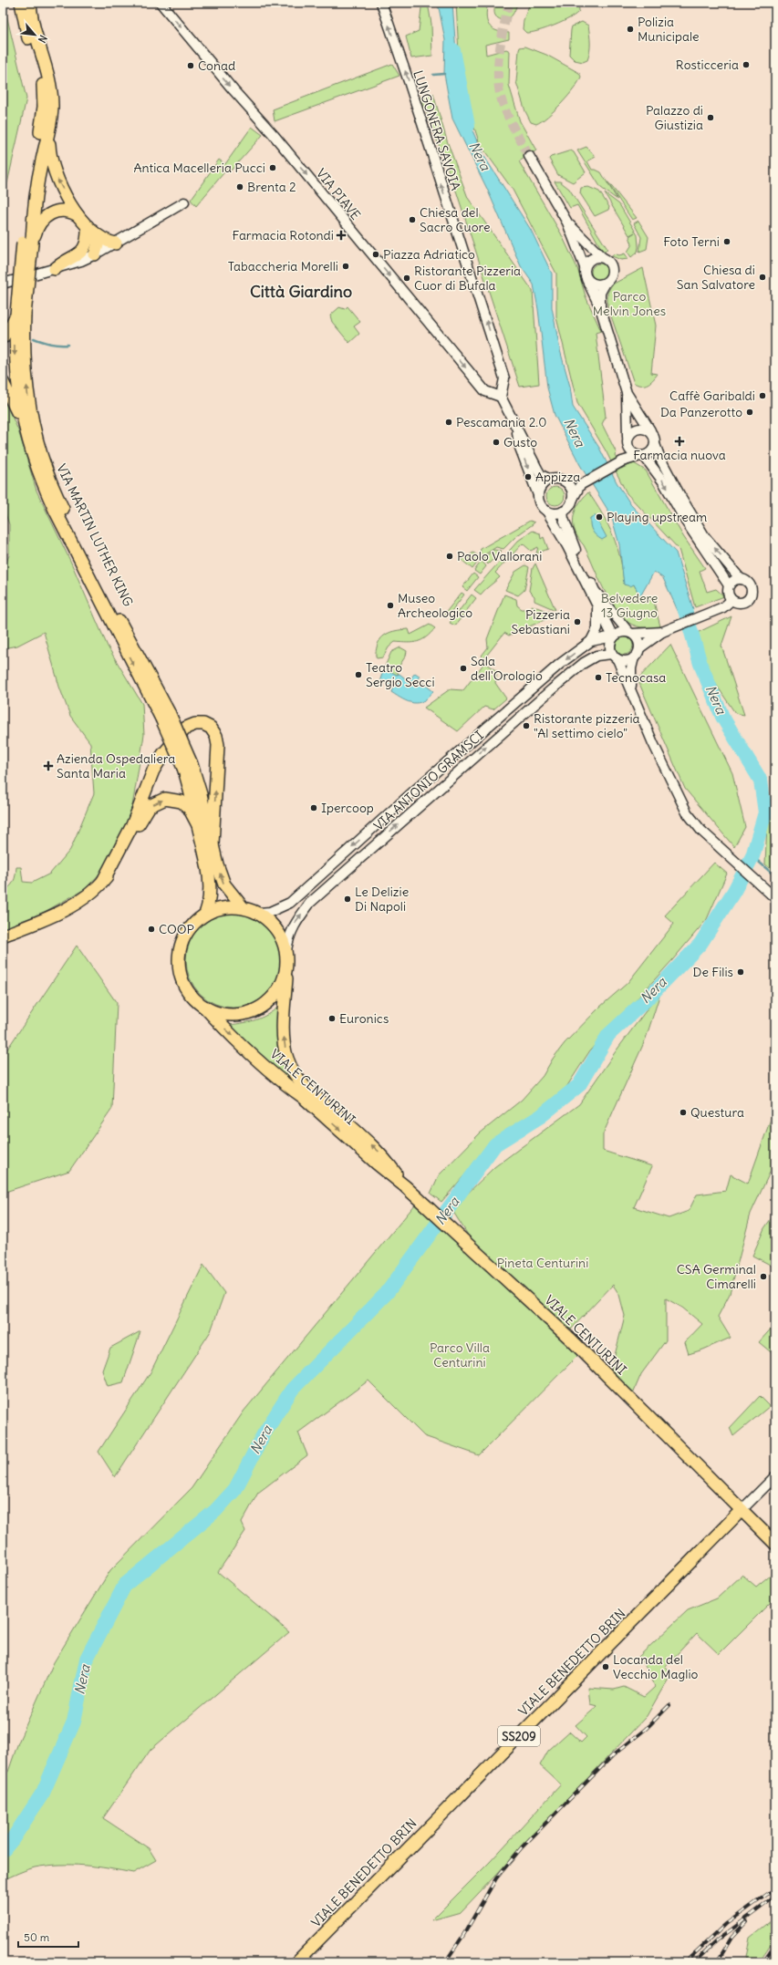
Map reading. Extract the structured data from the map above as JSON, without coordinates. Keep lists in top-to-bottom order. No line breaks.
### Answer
{"streets":{"main road":["VIA MARTIN LUTHER KING","VIALE CENTURINI","VIALE BENEDETTO BRIN","SS209"],"street":["LUNGONERA SAVOIA","VIA PIAVE","VIA ANTONIO GRAMSCI"]},"crossings":[["LUNGONERA SAVOIA","VIA PIAVE"],["VIA MARTIN LUTHER KING","VIA ANTONIO GRAMSCI"],["VIA MARTIN LUTHER KING","VIALE CENTURINI"],["VIA ANTONIO GRAMSCI","VIALE CENTURINI"],["VIALE CENTURINI","VIALE BENEDETTO BRIN"]],"one_way":["LUNGONERA SAVOIA","VIA PIAVE"],"districts":["Città Giardino"],"water":["Nera"],"parks":["Parco Melvin Jones","Belvedere 13 Giugno","Pineta Centurini","Parco Villa Centurini"],"places":{"other":["Polizia Municipale","Rosticceria","Conad","Palazzo di Giustizia","Antica Macelleria Pucci","Brenta 2","Chiesa del Sacro Cuore","Foto Terni","Piazza Adriatico","Tabaccheria Morelli","Chiesa di San Salvatore","Ristorante Pizzeria Cuor di Bufala","Caffè Garibaldi","Da Panzerotto","Pescamania 2.0","Gusto","Appizza","Playing upstream","Paolo Vallorani","Museo Archeologico","Pizzeria Sebastiani","Sala dell'Orologio","Teatro Sergio Secci","Tecnocasa","Ristorante pizzeria \"Al settimo cielo\"","Ipercoop","Le Delizie Di Napoli","COOP","De Filis","Euronics","Questura","CSA Germinal Cimarelli","Locanda del Vecchio Maglio"],"health":["Farmacia Rotondi","Farmacia nuova","Azienda Ospedaliera Santa Maria"]},"scale_bar":"50 m","north":"bottom right"}
